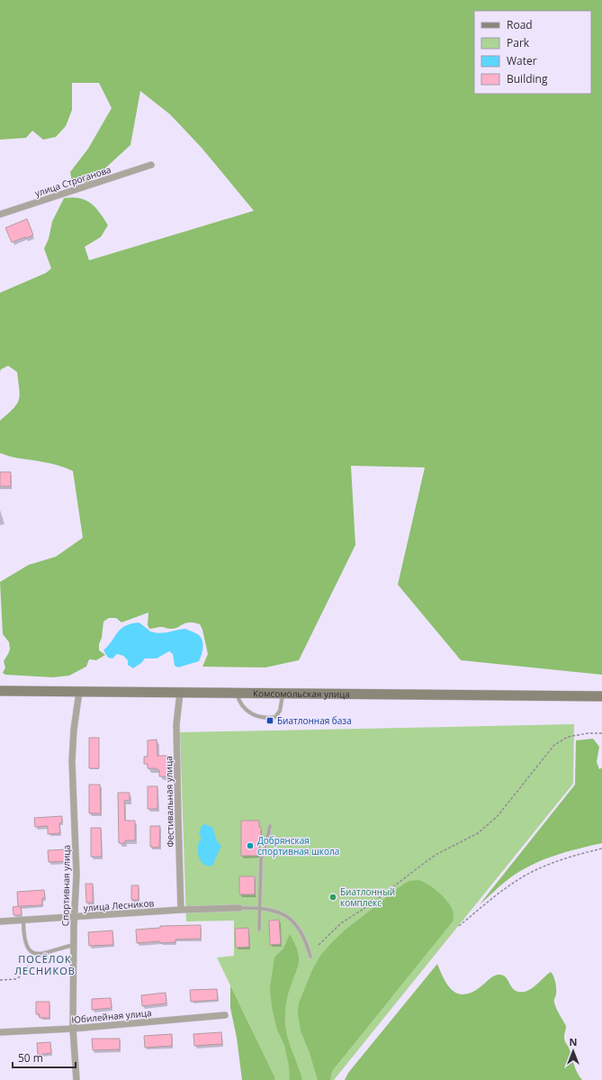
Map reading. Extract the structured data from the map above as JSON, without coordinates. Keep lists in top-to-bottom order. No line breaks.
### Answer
{"streets":{"main road":["Комсомольская улица"],"street":["улица Строганова","Фестивальная улица","Спортивная улица","улица Лесников","Юбилейная улица"]},"crossings":[["Комсомольская улица","Фестивальная улица"],["Комсомольская улица","Спортивная улица"],["Фестивальная улица","улица Лесников"],["Спортивная улица","улица Лесников"],["Спортивная улица","Юбилейная улица"]],"districts":["ПОСЁЛОК ЛЕСНИКОВ"],"places":{"transit":["Биатлонная база"],"other":["Добрянская спортивная школа","Биатлонный комплекс"]},"legend":["Road","Park","Water","Building"],"scale_bar":"50 m","north":"top"}
